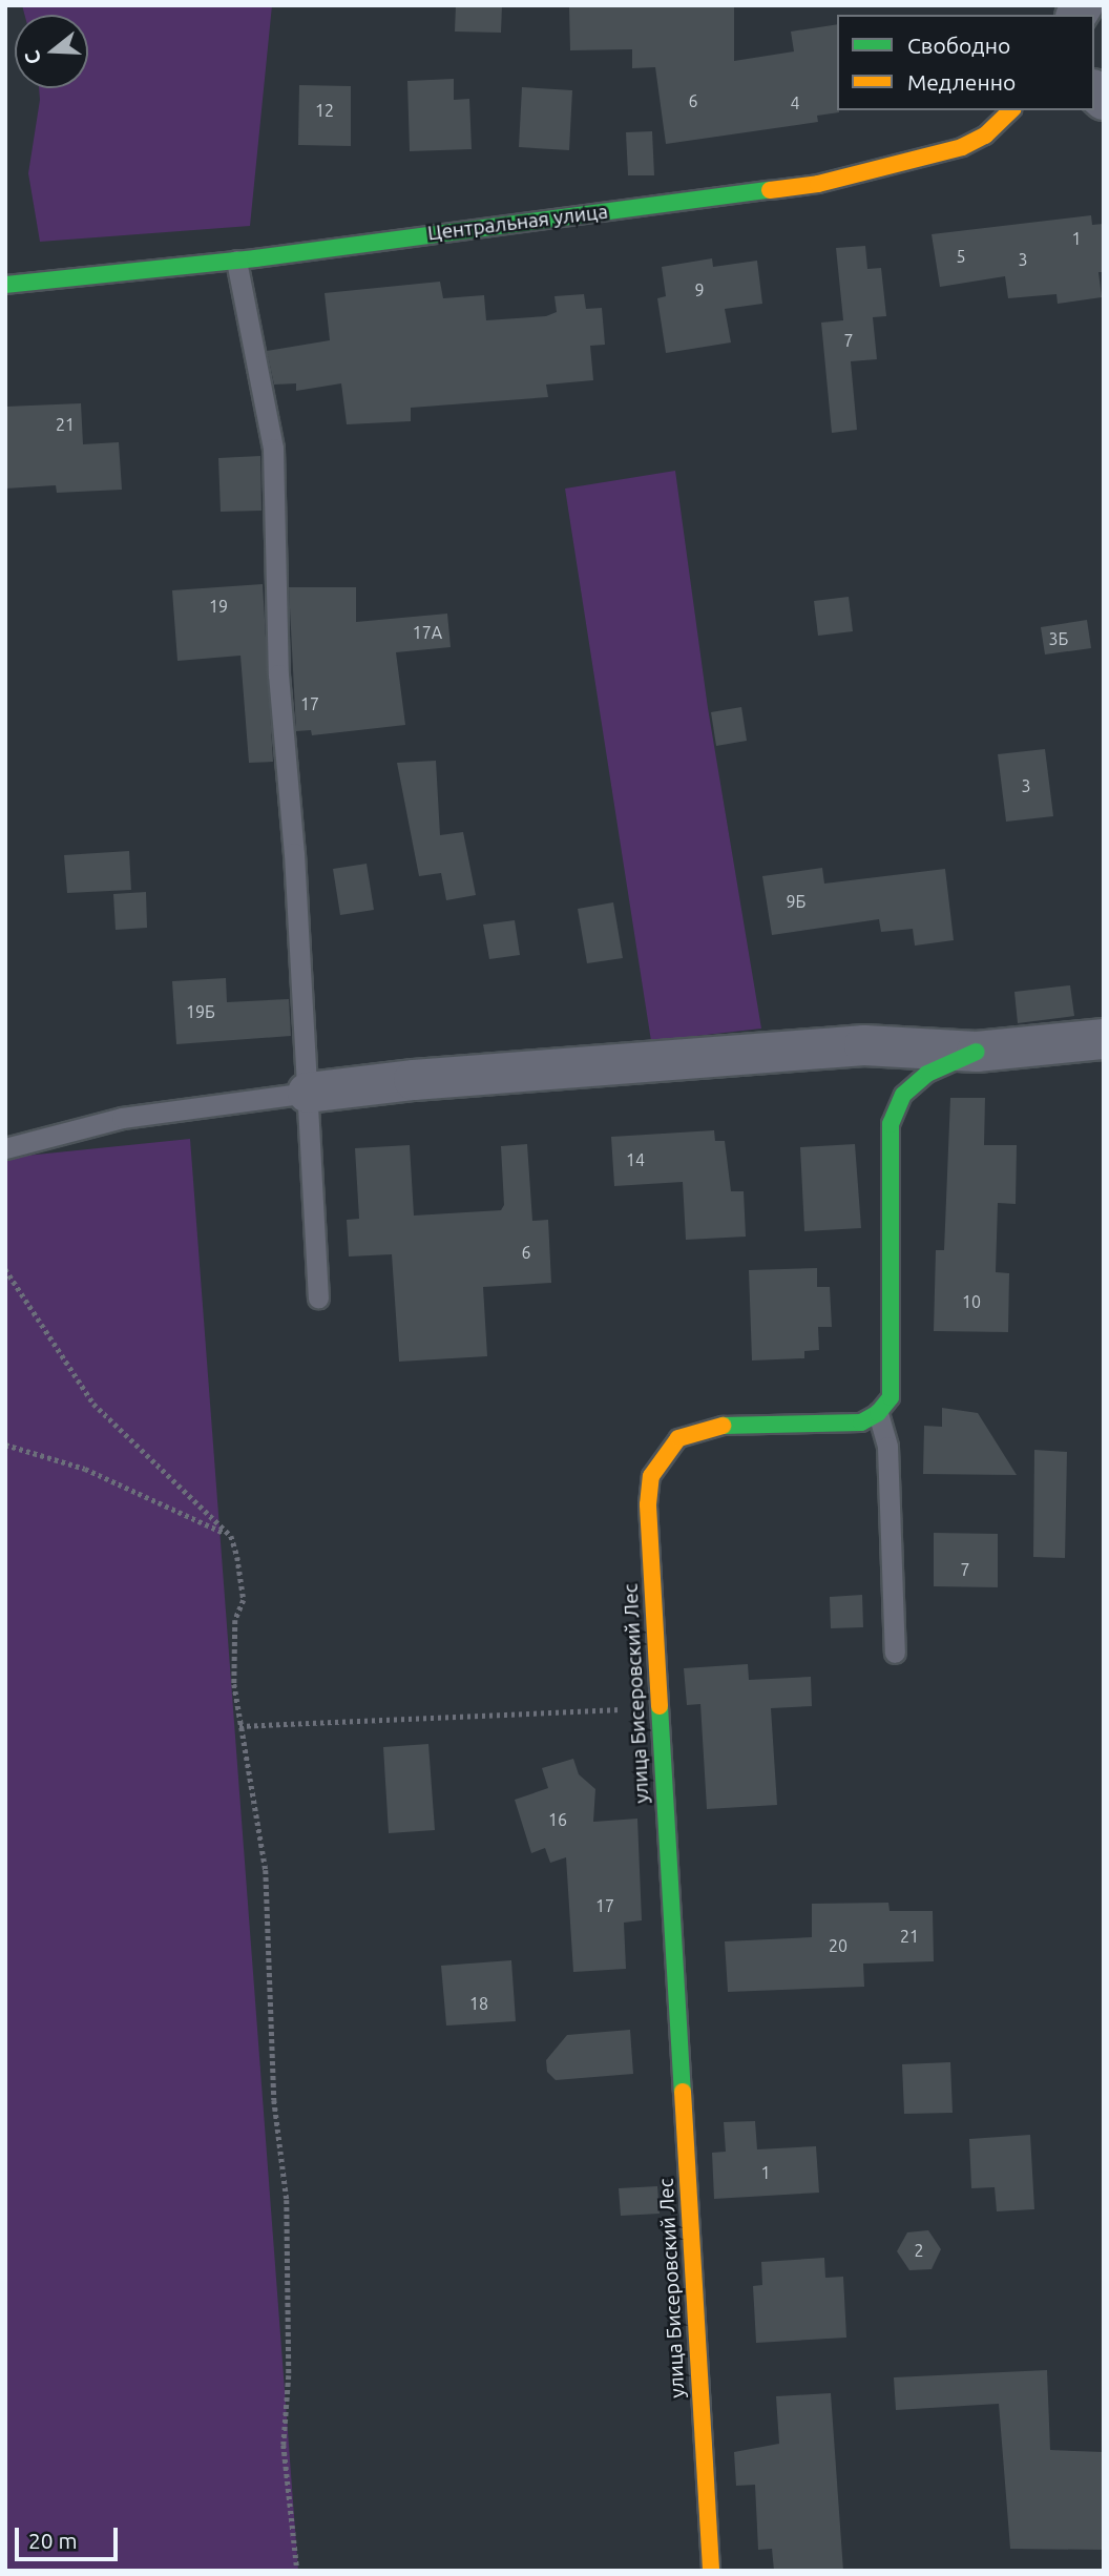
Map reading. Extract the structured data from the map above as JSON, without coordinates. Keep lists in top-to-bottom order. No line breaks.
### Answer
{"streets":{"street":["Центральная улица","улица Бисеровский Лес"]},"house_numbers":["6","4","12","1","5","3","9","7","21","19","17А","3Б","17","3","9Б","19Б","14","6","10","7","16","17","21","20","18","1","2"],"legend":["Свободно","Медленно"],"scale_bar":"20 m","north":"left"}
